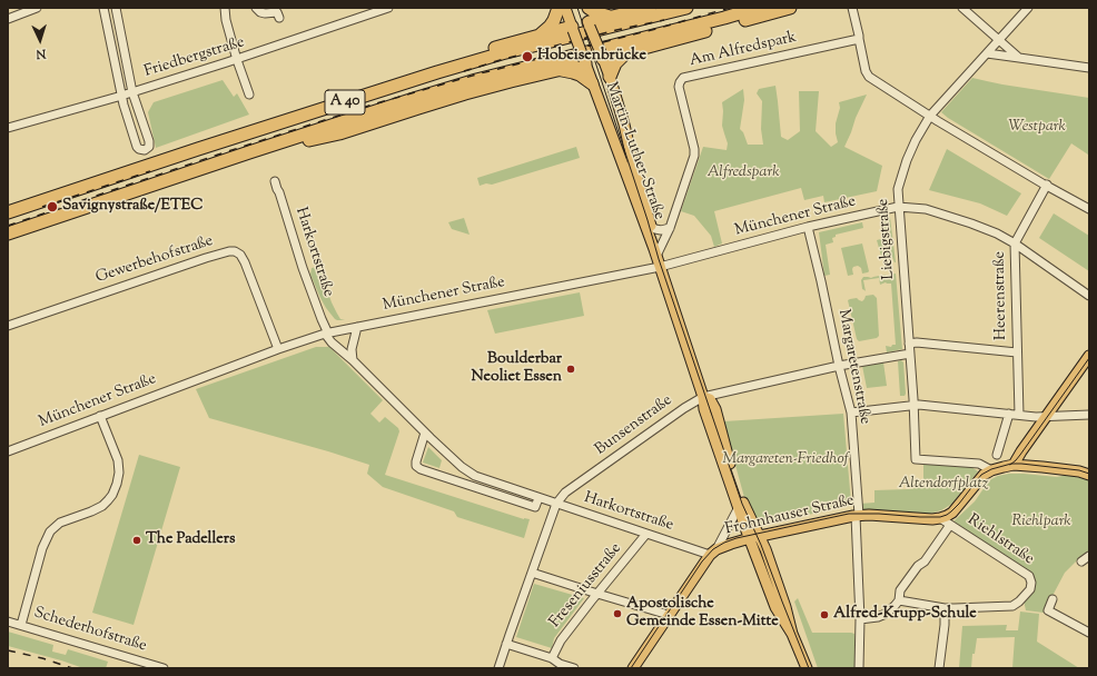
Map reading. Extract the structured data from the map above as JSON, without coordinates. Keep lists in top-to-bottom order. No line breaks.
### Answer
{"streets":{"highway":["A 40"],"main road":["Martin-Luther-Straße","Frohnhauser Straße"],"street":["Am Alfredspark","Friedbergstraße","Münchener Straße","Liebigstraße","Harkortstraße","Gewerbehofstraße","Heerenstraße","Margaretenstraße","Bunsenstraße","Riehlstraße","Freseniusstraße","Schederhofstraße"]},"crossings":[["Am Alfredspark","Martin-Luther-Straße"],["Martin-Luther-Straße","Münchener Straße"],["Martin-Luther-Straße","Bunsenstraße"],["Martin-Luther-Straße","Frohnhauser Straße"],["Münchener Straße","Liebigstraße"],["Münchener Straße","Harkortstraße"],["Münchener Straße","Gewerbehofstraße"],["Münchener Straße","Heerenstraße"],["Münchener Straße","Margaretenstraße"],["Liebigstraße","Bunsenstraße"],["Harkortstraße","Bunsenstraße"],["Harkortstraße","Frohnhauser Straße"],["Harkortstraße","Freseniusstraße"],["Margaretenstraße","Bunsenstraße"],["Margaretenstraße","Frohnhauser Straße"],["Frohnhauser Straße","Riehlstraße"]],"parks":["Westpark","Alfredspark","Margareten-Friedhof","Altendorfplatz","Riehlpark"],"places":["Hobeisenbrücke","Savignystraße/ETEC","Boulderbar Neoliet Essen","The Padellers","Apostolische Gemeinde Essen-Mitte","Alfred-Krupp-Schule"],"north":"bottom"}
